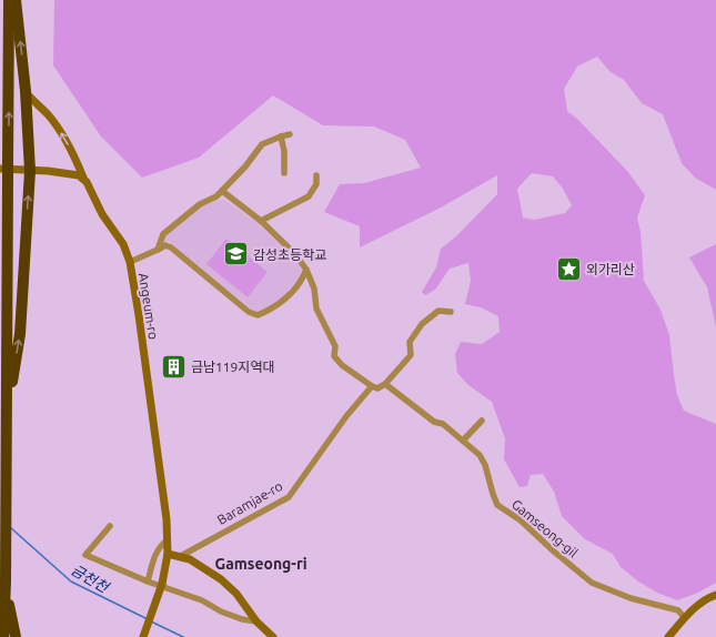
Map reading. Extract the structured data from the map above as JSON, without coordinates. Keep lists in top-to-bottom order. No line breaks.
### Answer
{"streets":{"street":["Angeum-ro","Baramjae-ro","Gamseong-gil"]},"districts":["Gamseong-ri"],"water":["금천천"],"places":{"school or university":["감성초등학교"],"place":["외가리산"],"building":["금남119지역대"]}}
